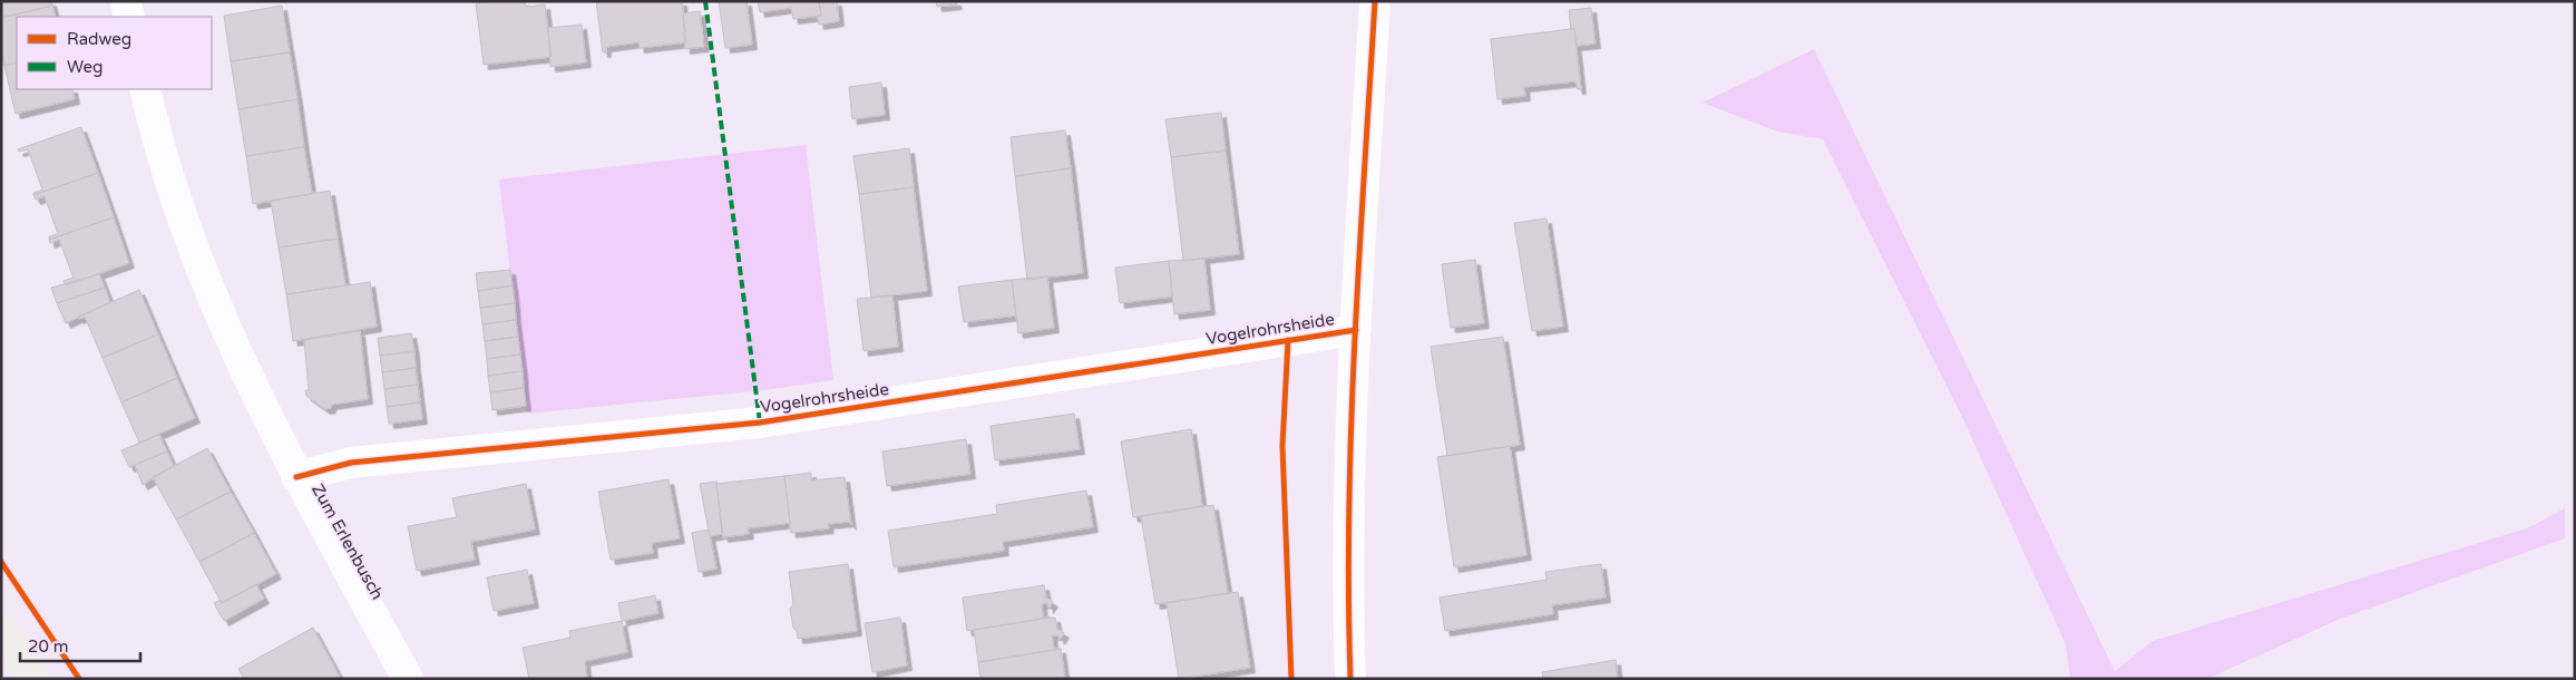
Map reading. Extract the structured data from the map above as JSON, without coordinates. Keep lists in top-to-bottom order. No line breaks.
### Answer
{"streets":{"street":["Vogelrohrsheide","Zum Erlenbusch"]},"crossings":[["Vogelrohrsheide","Zum Erlenbusch"]],"legend":["Radweg","Weg"],"scale_bar":"20 m"}
